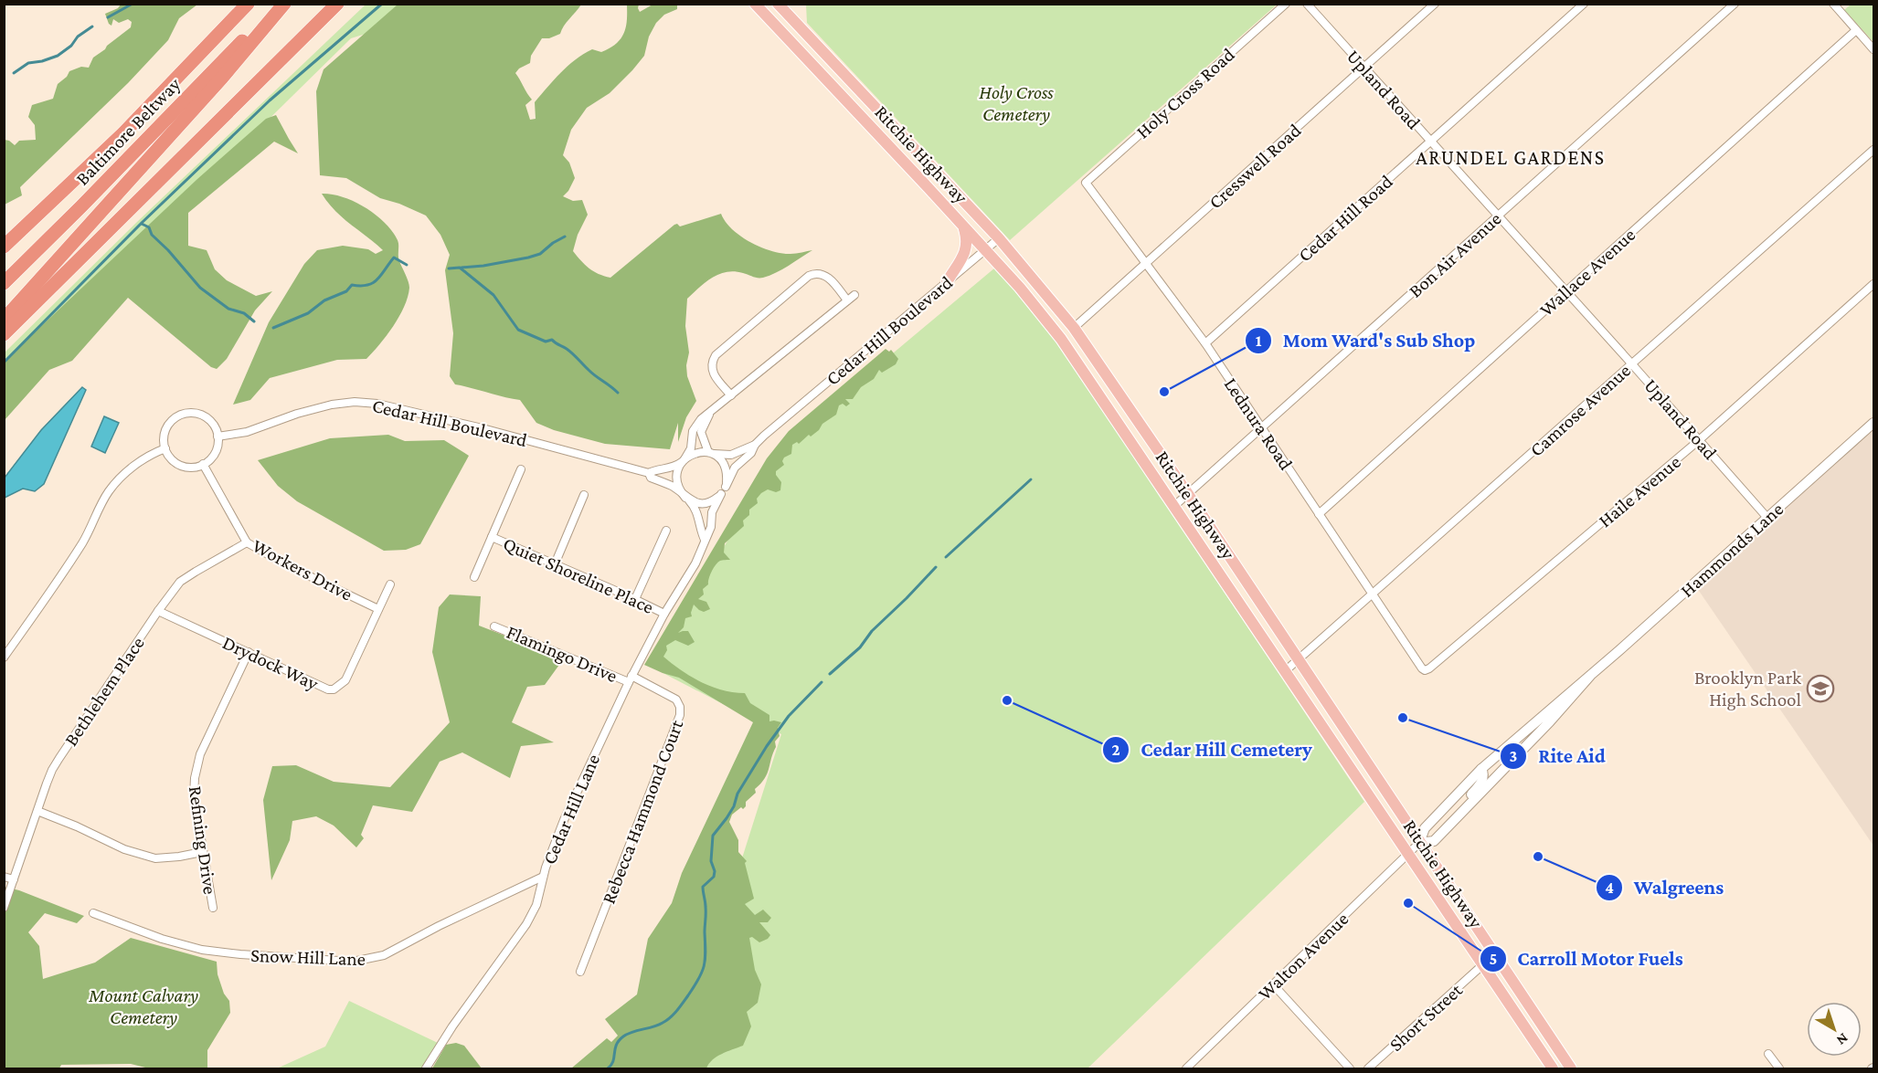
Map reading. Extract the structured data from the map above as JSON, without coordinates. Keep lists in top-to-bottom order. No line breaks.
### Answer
{"streets":{"highway":["Baltimore Beltway"],"main road":["Ritchie Highway"],"street":["Upland Road","Holy Cross Road","Cresswell Road","Cedar Hill Road","Bon Air Avenue","Wallace Avenue","Cedar Hill Boulevard","Camrose Avenue","Lednura Road","Haile Avenue","Hammonds Lane","Workers Drive","Quiet Shoreline Place","Flamingo Drive","Drydock Way","Bethlehem Place","Cedar Hill Lane","Rebecca Hammond Court","Refining Drive","Walton Avenue","Snow Hill Lane","Short Street"]},"crossings":[["Upland Road","Cresswell Road"],["Upland Road","Cedar Hill Road"],["Upland Road","Bon Air Avenue"],["Upland Road","Wallace Avenue"],["Upland Road","Camrose Avenue"],["Upland Road","Haile Avenue"],["Upland Road","Hammonds Lane"],["Holy Cross Road","Lednura Road"],["Ritchie Highway","Cresswell Road"],["Ritchie Highway","Bon Air Avenue"],["Ritchie Highway","Cedar Hill Boulevard"],["Ritchie Highway","Camrose Avenue"],["Ritchie Highway","Hammonds Lane"],["Ritchie Highway","Walton Avenue"],["Ritchie Highway","Short Street"],["Cresswell Road","Lednura Road"],["Cedar Hill Road","Lednura Road"],["Bon Air Avenue","Lednura Road"],["Wallace Avenue","Lednura Road"],["Cedar Hill Boulevard","Workers Drive"],["Cedar Hill Boulevard","Cedar Hill Lane"],["Camrose Avenue","Lednura Road"],["Lednura Road","Haile Avenue"],["Hammonds Lane","Walton Avenue"],["Workers Drive","Drydock Way"],["Workers Drive","Bethlehem Place"],["Quiet Shoreline Place","Cedar Hill Lane"],["Flamingo Drive","Cedar Hill Lane"],["Flamingo Drive","Rebecca Hammond Court"],["Drydock Way","Bethlehem Place"],["Drydock Way","Refining Drive"],["Cedar Hill Lane","Rebecca Hammond Court"],["Cedar Hill Lane","Snow Hill Lane"]],"districts":["ARUNDEL GARDENS"],"parks":["Holy Cross Cemetery","Mount Calvary Cemetery"],"places":{"other":["Mom Ward's Sub Shop","Cedar Hill Cemetery","Rite Aid","Walgreens","Carroll Motor Fuels"],"school or university":["Brooklyn Park High School"]},"north":"bottom right"}
